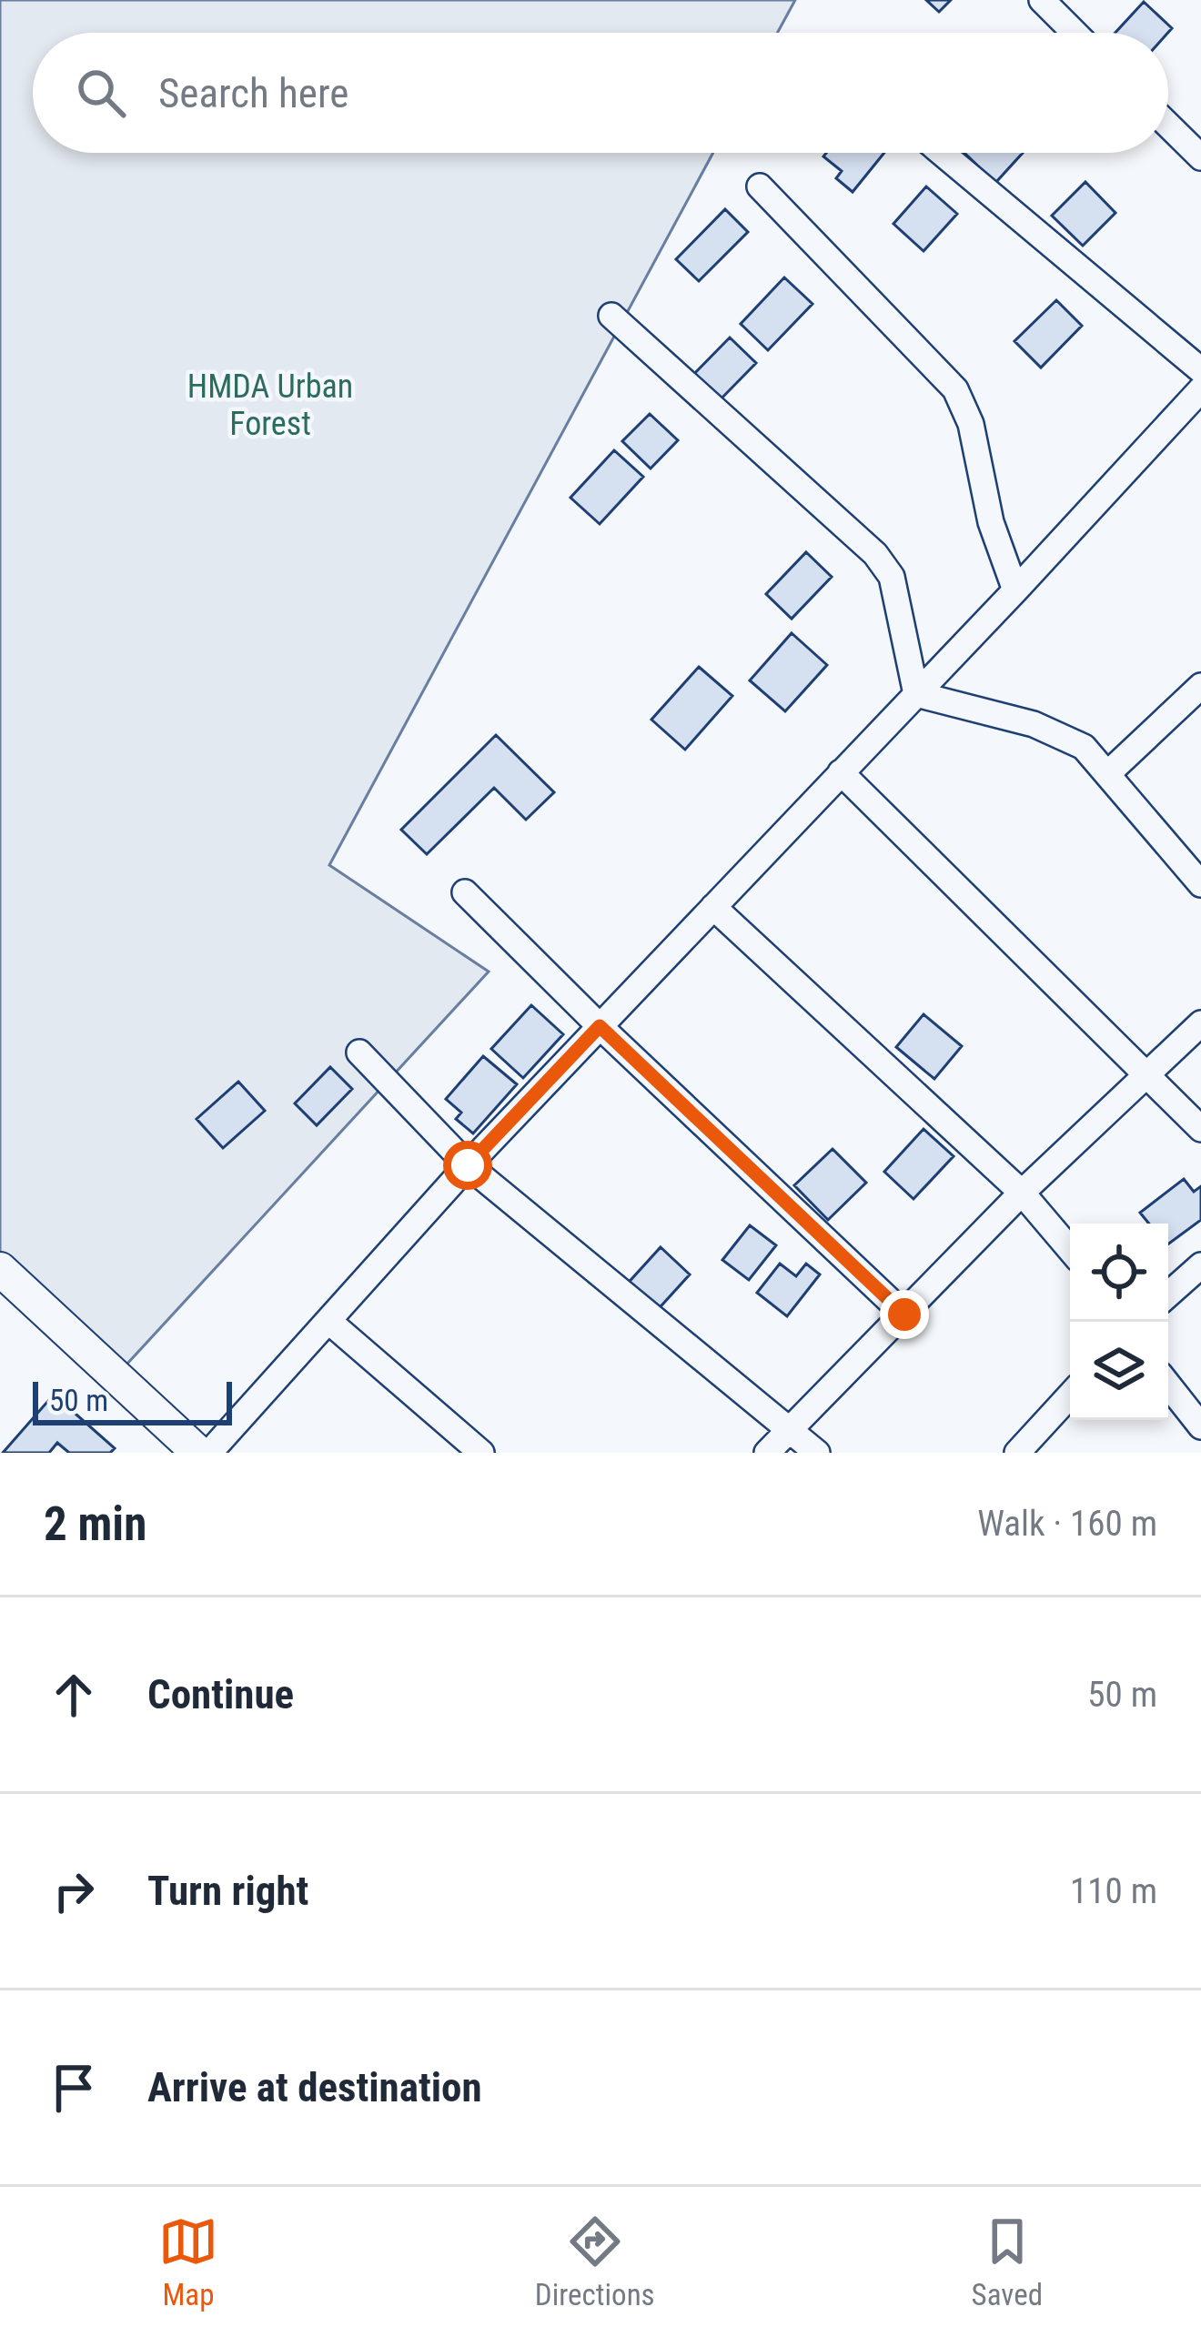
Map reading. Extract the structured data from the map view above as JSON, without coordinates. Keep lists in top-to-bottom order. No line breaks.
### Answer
{"parks":["HMDA Urban Forest"],"scale_bar":"50 m","page":{"search":"Search here","scale":"50 m","heading":["2 min","Walk · 160 m"],"list":[["Continue","50 m"],["Turn right","110 m"],"Arrive at destination"],"nav":["Map","Directions","Saved"]}}
